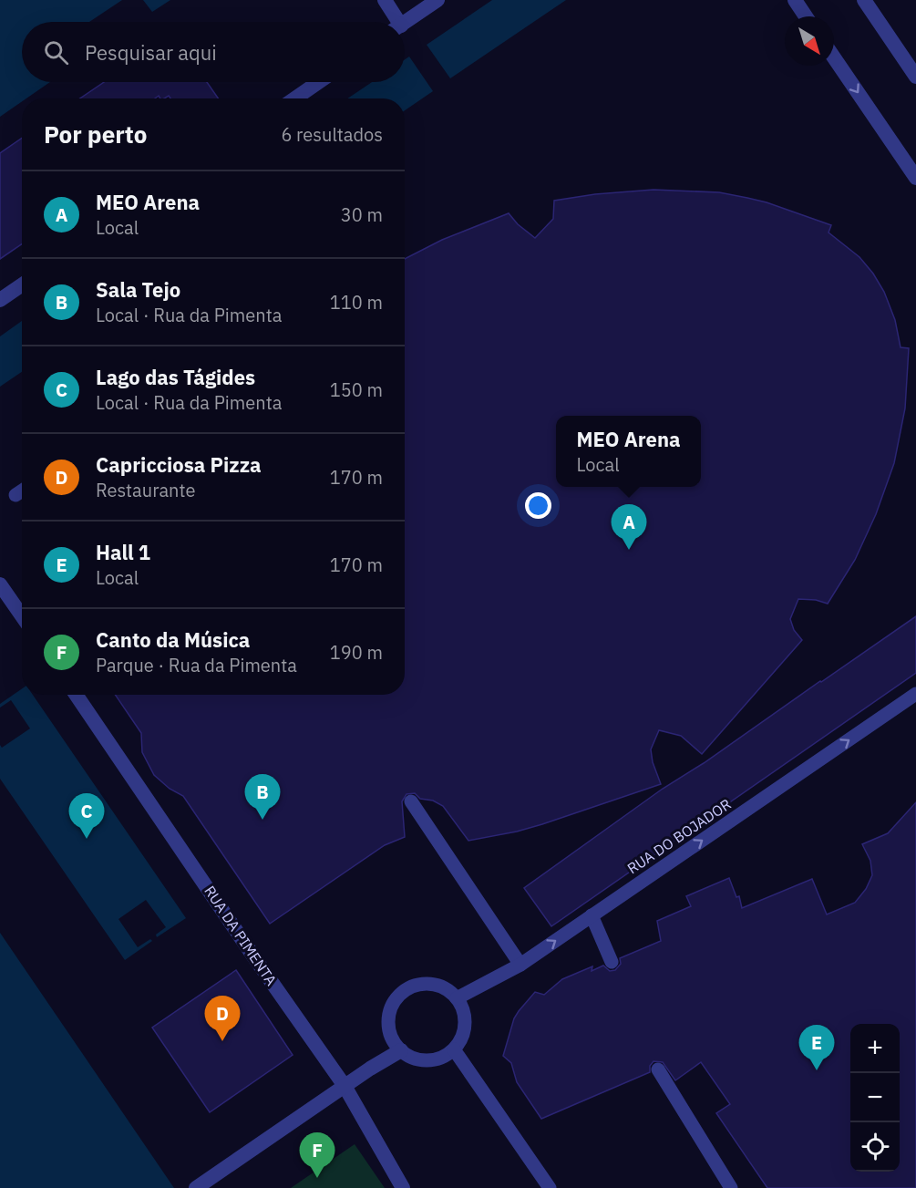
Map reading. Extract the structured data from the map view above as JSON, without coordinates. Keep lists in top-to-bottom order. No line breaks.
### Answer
{"streets":{"street":["RUA DA PIMENTA"],"lane":["RUA DO BOJADOR"]},"one_way":["RUA DO BOJADOR"],"north":"bottom right","page":{"search":"Pesquisar aqui","heading":["Por perto","6 resultados"],"list":[{"mark":"A","name":"MEO Arena","note":"Local","value":"30 m"},{"mark":"B","name":"Sala Tejo","note":"Local · Rua da Pimenta","value":"110 m"},{"mark":"C","name":"Lago das Tágides","note":"Local · Rua da Pimenta","value":"150 m"},{"mark":"D","name":"Capricciosa Pizza","note":"Restaurante","value":"170 m"},{"mark":"E","name":"Hall 1","note":"Local","value":"170 m"},{"mark":"F","name":"Canto da Música","note":"Parque · Rua da Pimenta","value":"190 m"}],"popup":["MEO Arena","Local"],"pins":["A","B","C","D","E","F"],"map_buttons":["+","−"]}}
